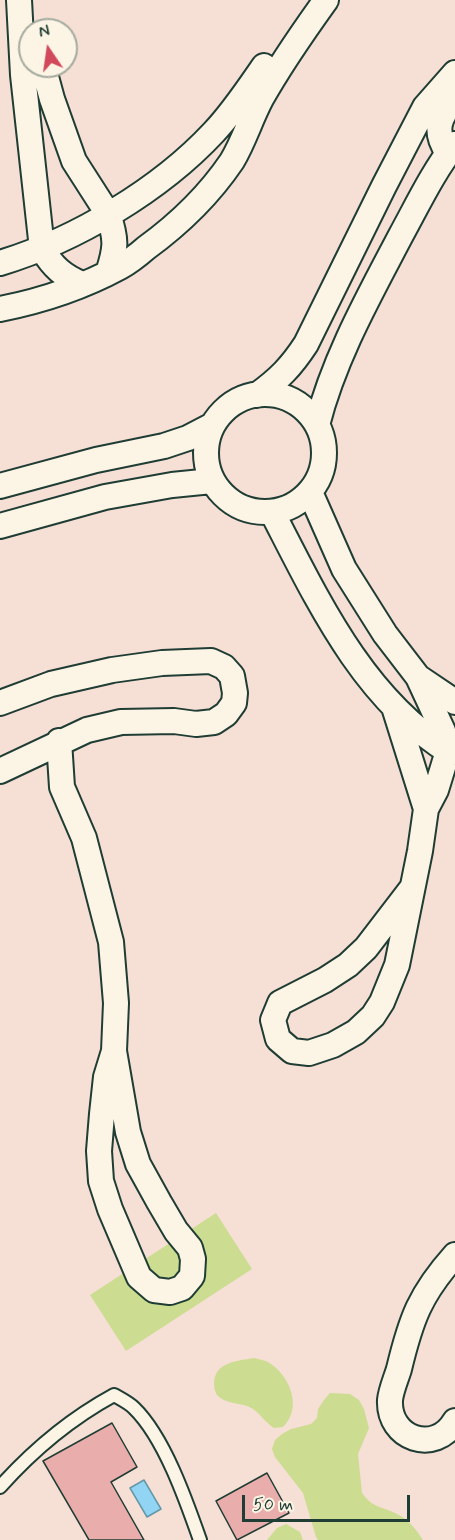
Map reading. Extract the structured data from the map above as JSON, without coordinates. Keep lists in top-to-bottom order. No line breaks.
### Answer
{"scale_bar":"50 m","north":"top"}
